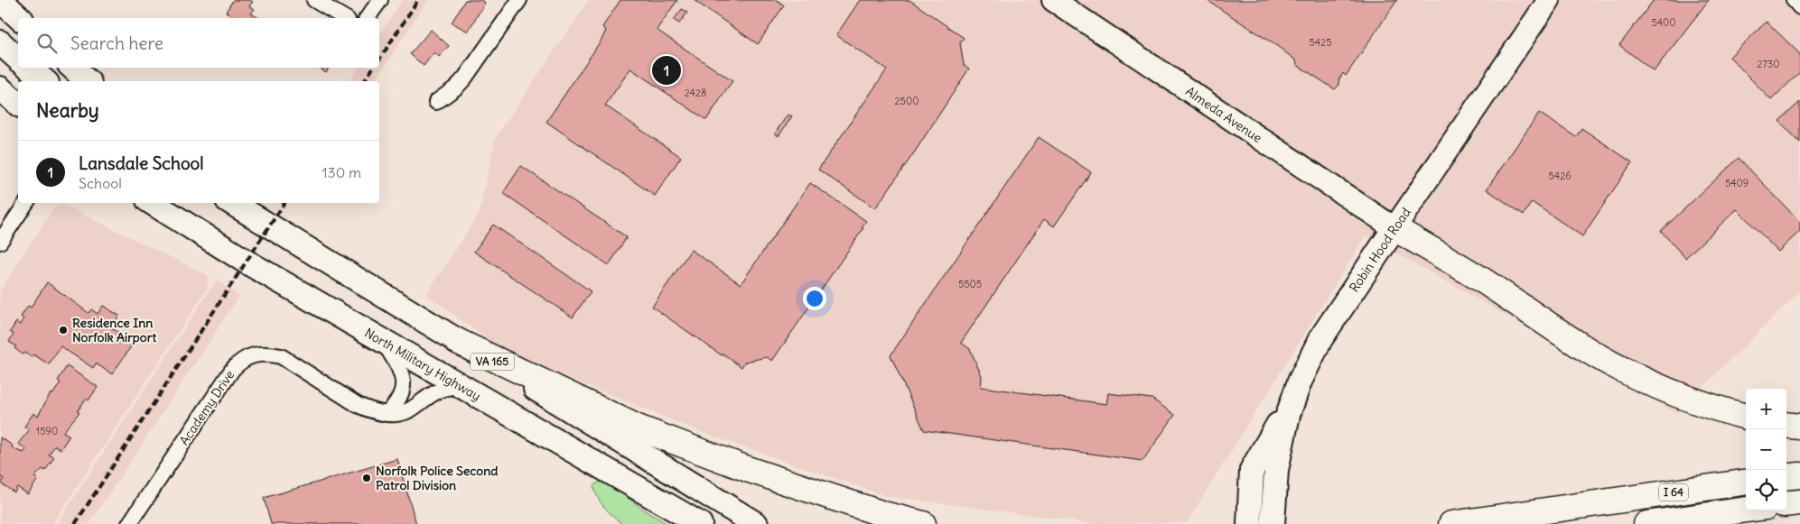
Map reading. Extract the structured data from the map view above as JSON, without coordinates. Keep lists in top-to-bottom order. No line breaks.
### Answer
{"streets":{"highway":["I 64"],"main road":["Robin Hood Road","VA 165","North Military Highway"],"street":["Almeda Avenue","Academy Drive"]},"crossings":[["Almeda Avenue","Robin Hood Road"],["North Military Highway","Academy Drive"]],"places":["Residence Inn Norfolk Airport","Norfolk Police Second Patrol Division"],"house_numbers":["5400","5425","2730","2428","2500","5426","5409","5505","1590"],"page":{"search":"Search here","pins":"1","heading":"Nearby","list":[{"mark":"1","name":"Lansdale School","note":"School","value":"130 m"}],"map_buttons":["+","−"]}}
